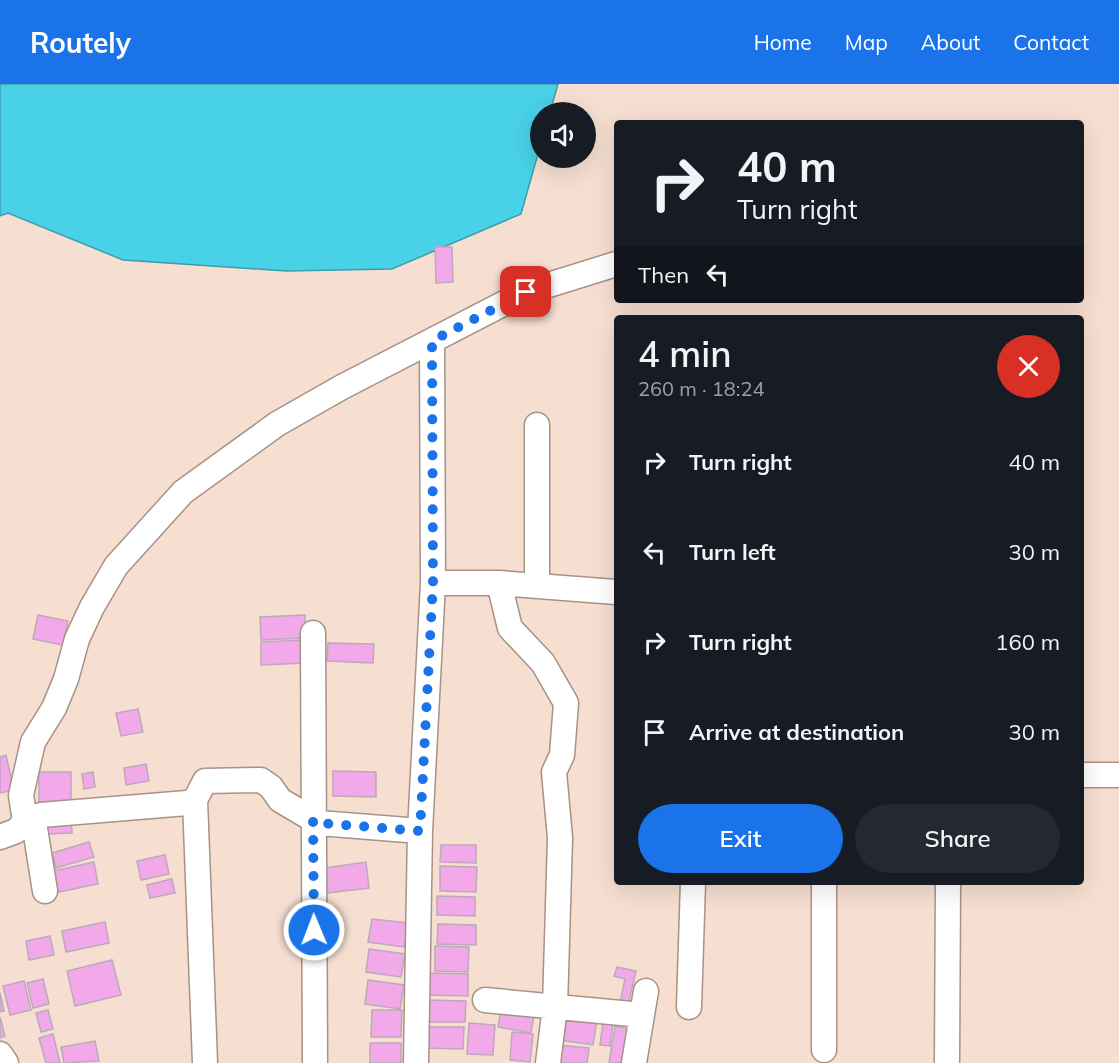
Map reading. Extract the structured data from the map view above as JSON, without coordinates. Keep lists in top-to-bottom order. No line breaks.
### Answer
{"page":{"header":"Routely","nav":["Home","Map","About","Contact"],"turn":["40 m","Turn right"],"then":"Then","heading":["4 min","260 m · 18:24"],"list":[{"name":"Turn right","value":"40 m"},{"name":"Turn left","value":"30 m"},{"name":"Turn right","value":"160 m"},{"name":"Arrive at destination","value":"30 m"}],"buttons":["Exit","Share"]}}
